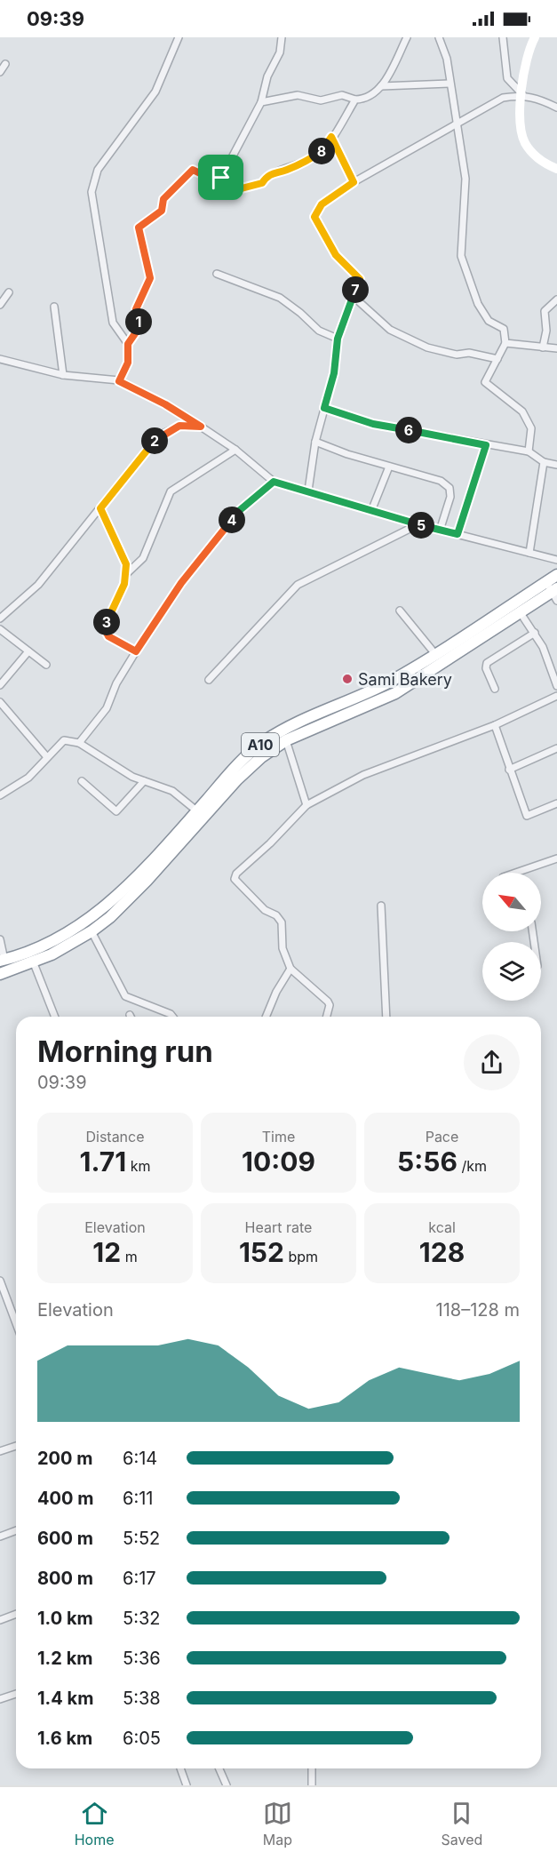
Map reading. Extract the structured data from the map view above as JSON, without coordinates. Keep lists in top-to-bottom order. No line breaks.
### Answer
{"streets":{"highway":["A10"]},"places":["Sami Bakery"],"north":"top left","page":{"status":"09:39","pins":["8","7","1","6","2","4","5","3"],"heading":["Morning run","09:39"],"stats":[["Distance","1.71 km"],["Time","10:09"],["Pace","5:56 /km"],["Elevation","12 m"],["Heart rate","152 bpm"],["kcal","128"]],"chart":["Elevation","118–128 m"],"list":[{"name":"200 m","note":"6:14"},{"name":"400 m","note":"6:11"},{"name":"600 m","note":"5:52"},{"name":"800 m","note":"6:17"},{"name":"1.0 km","note":"5:32"},{"name":"1.2 km","note":"5:36"},{"name":"1.4 km","note":"5:38"},{"name":"1.6 km","note":"6:05"}],"tabs":["Home","Map","Saved"]}}
